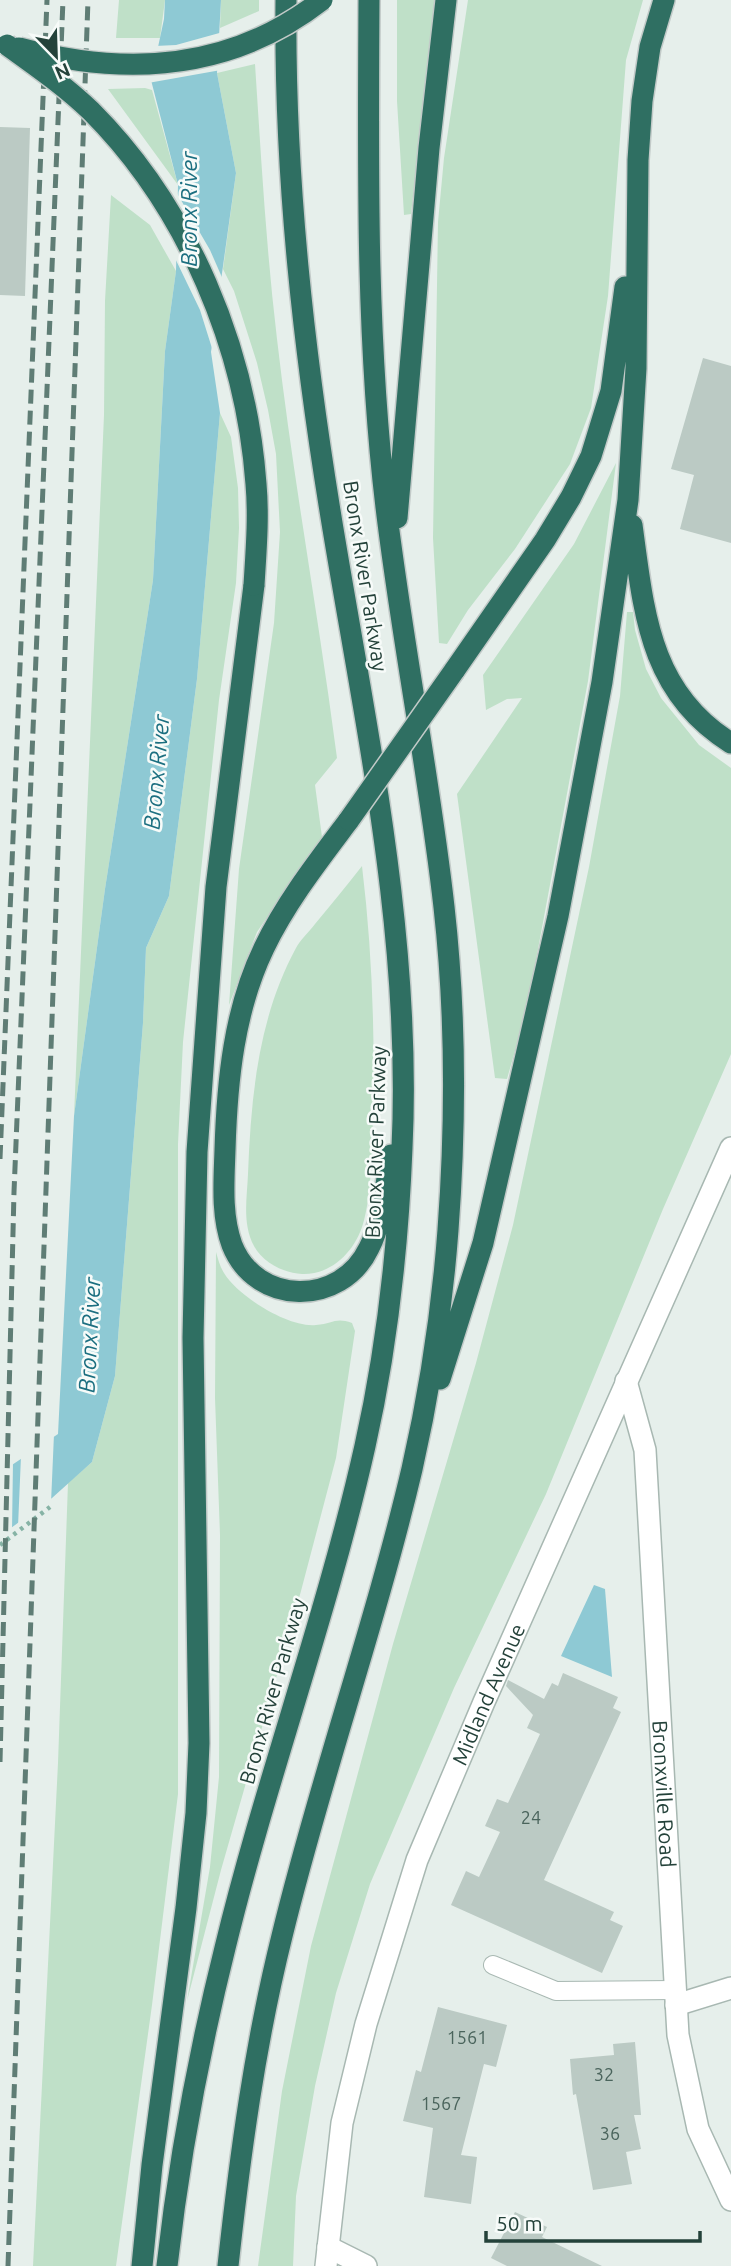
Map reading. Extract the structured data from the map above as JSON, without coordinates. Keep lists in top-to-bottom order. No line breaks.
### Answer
{"streets":{"highway":["Bronx River Parkway"],"street":["Midland Avenue","Bronxville Road"]},"crossings":[["Midland Avenue","Bronxville Road"]],"water":["Bronx River"],"house_numbers":["24","1561","32","1567","36"],"scale_bar":"50 m","north":"bottom right"}
